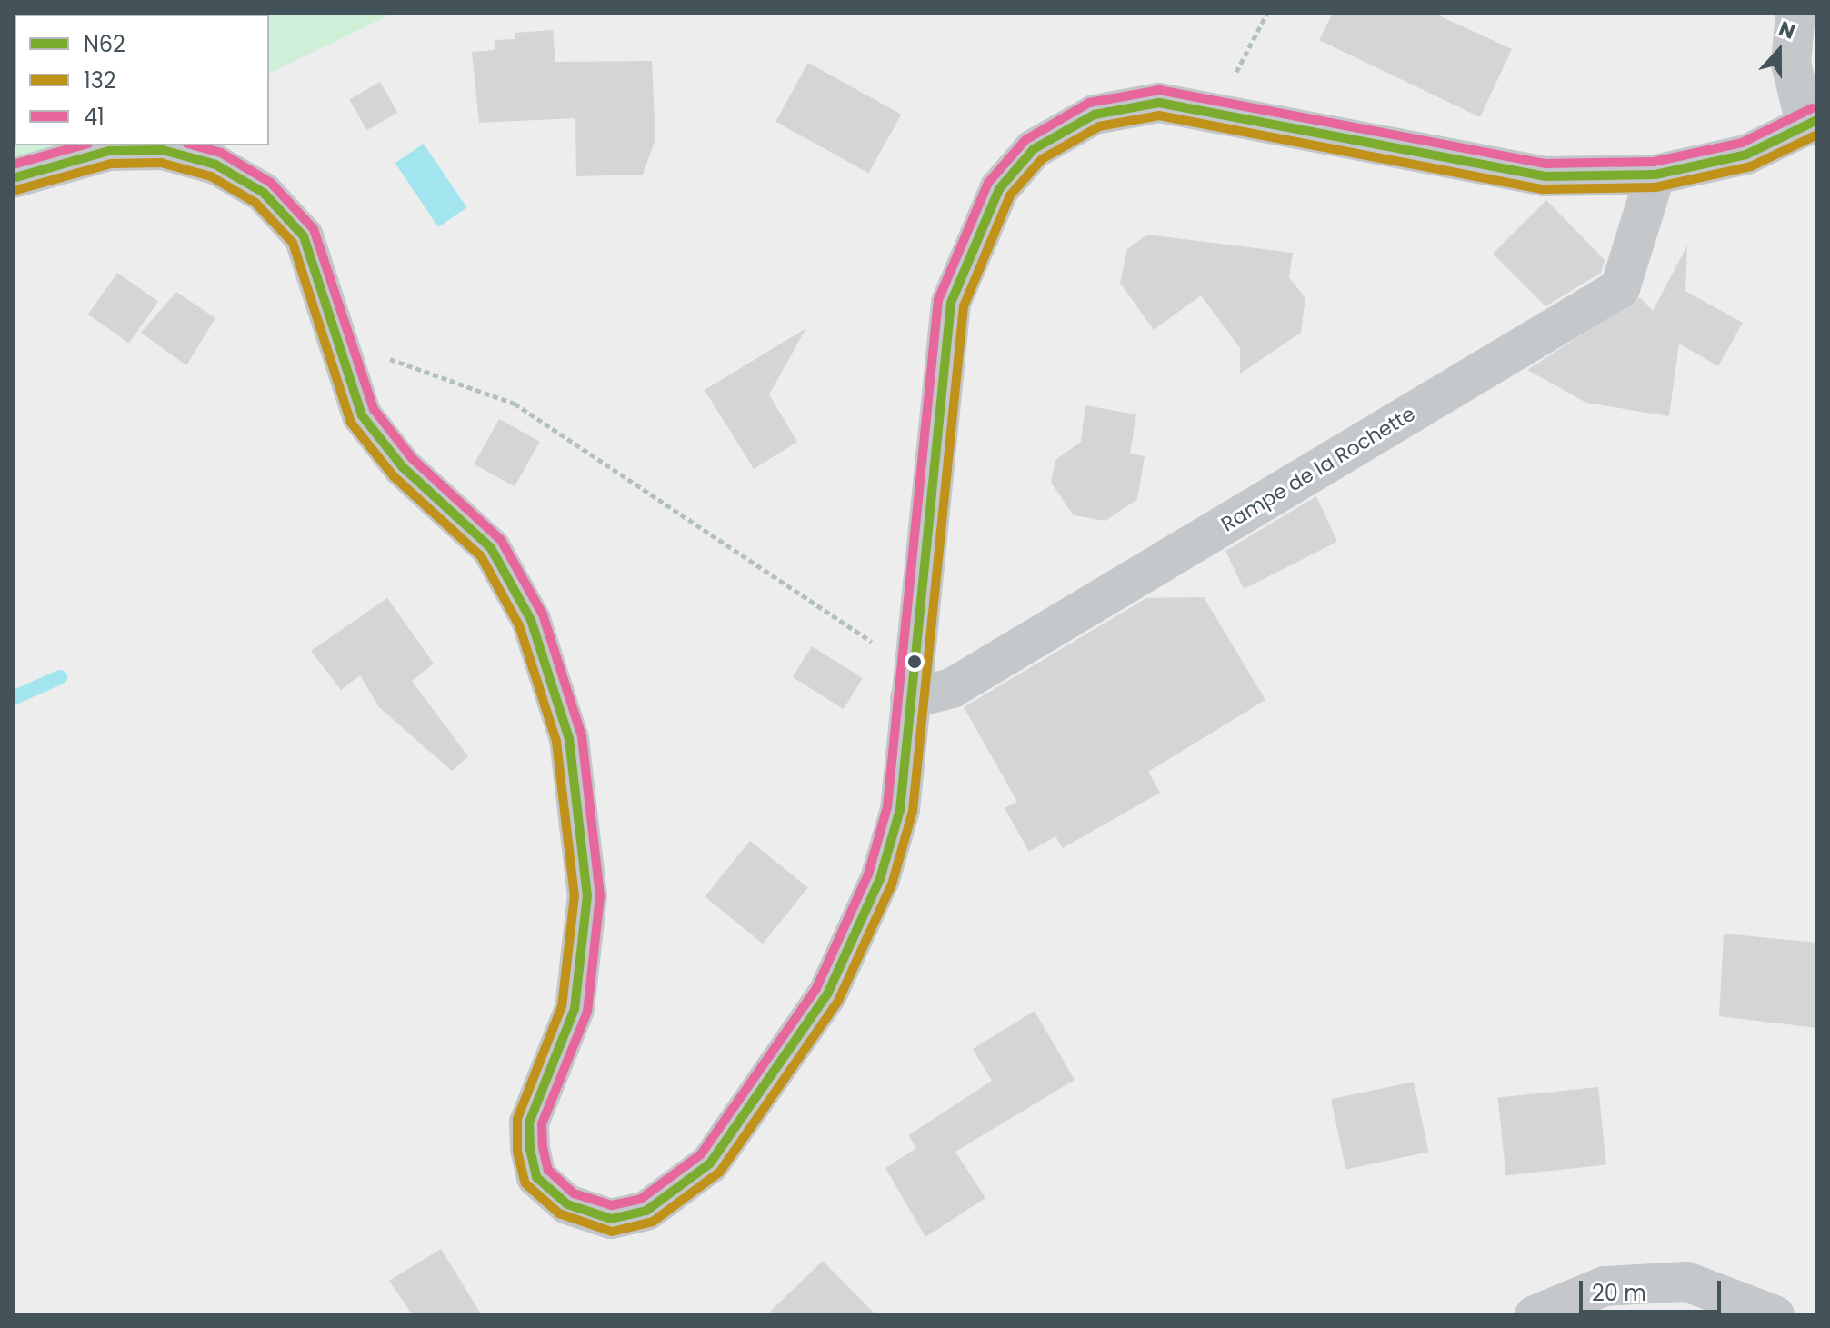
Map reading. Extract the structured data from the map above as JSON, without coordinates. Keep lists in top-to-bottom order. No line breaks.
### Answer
{"streets":{"street":["Rampe de la Rochette"]},"lines":["transit line 41","transit line N62","transit line 132"],"legend":["N62","132","41"],"scale_bar":"20 m","north":"top"}
